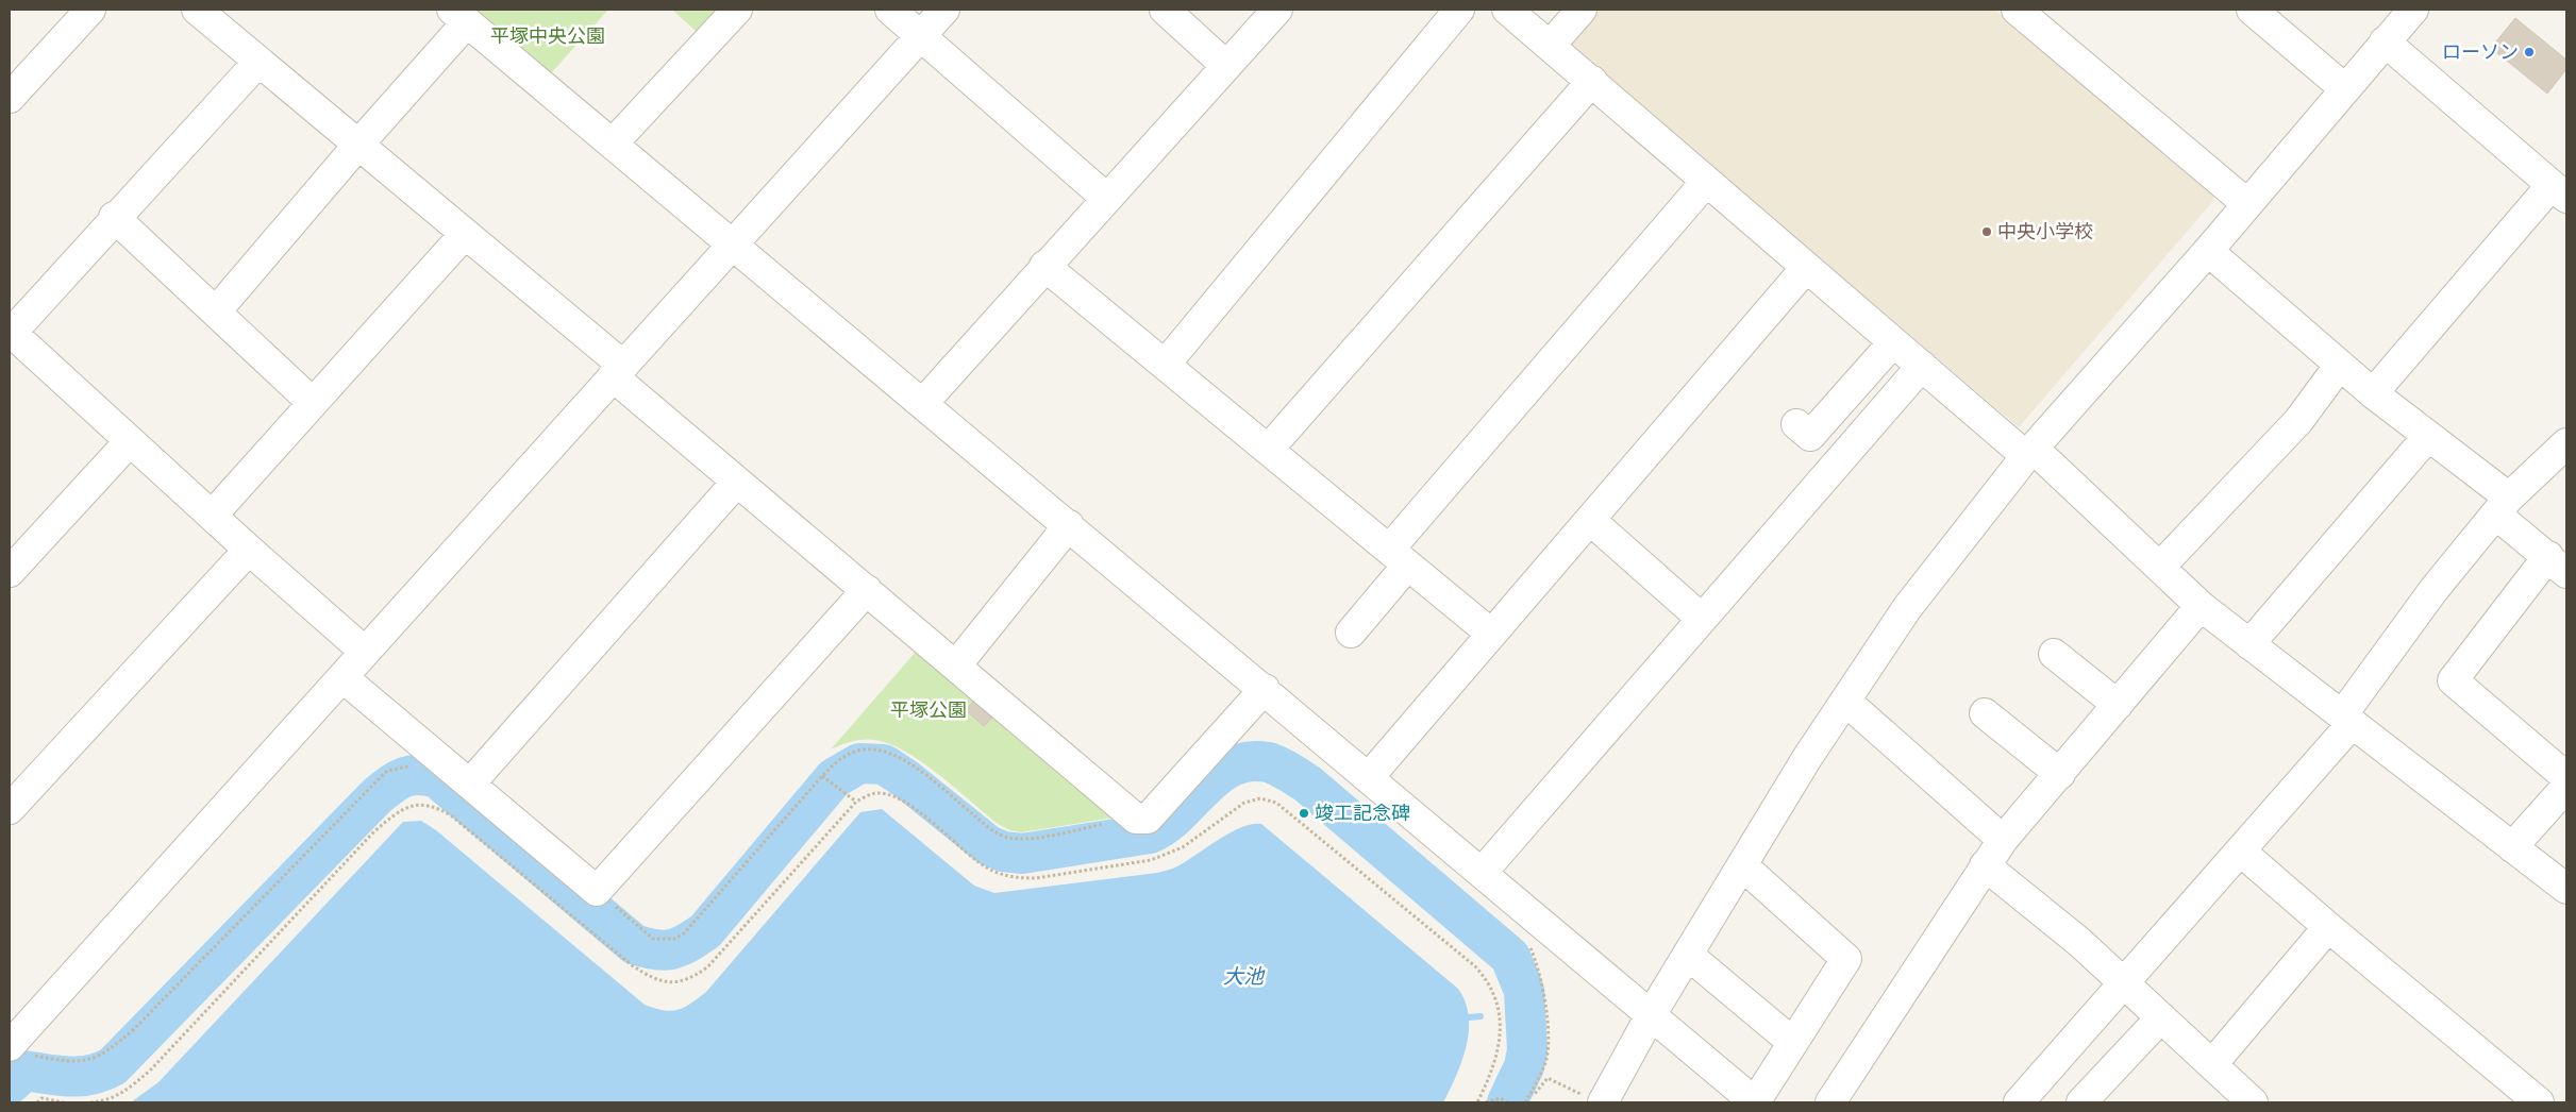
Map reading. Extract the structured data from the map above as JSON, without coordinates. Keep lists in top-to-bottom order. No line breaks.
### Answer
{"water":["大池"],"parks":["平塚中央公園","平塚公園"],"places":["ローソン","中央小学校","竣工記念碑"]}
